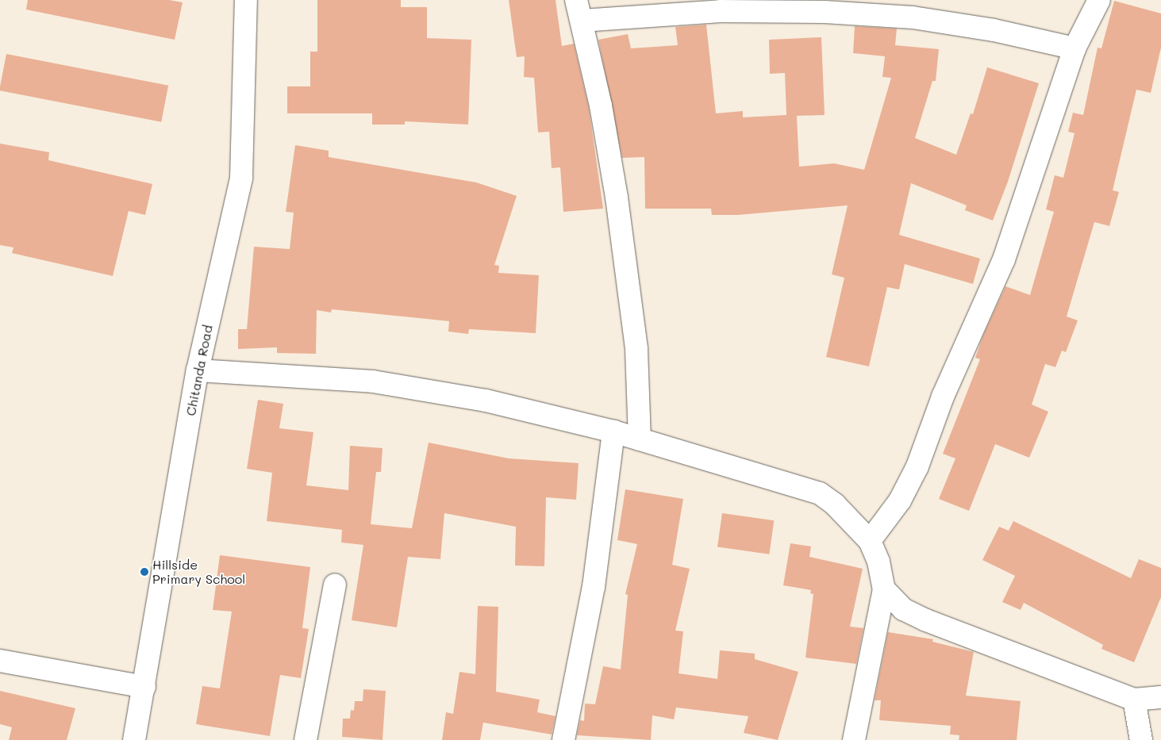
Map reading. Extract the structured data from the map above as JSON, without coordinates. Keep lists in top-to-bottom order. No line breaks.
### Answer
{"streets":{"street":["Chitanda Road"]},"places":["Hillside Primary School"]}
